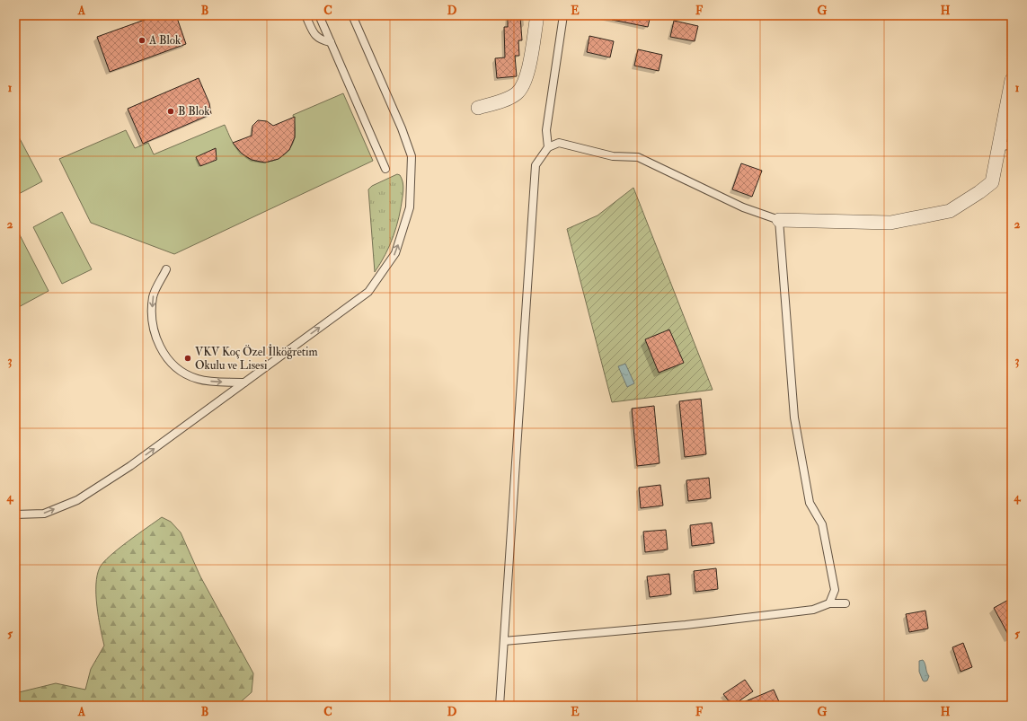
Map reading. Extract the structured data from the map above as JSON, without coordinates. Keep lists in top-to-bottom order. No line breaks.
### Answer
{"places":["A Blok","B Blok","VKV Koç Özel İlköğretim Okulu ve Lisesi"],"grid":{"columns":["A","B","C","D","E","F","G","H"],"rows":["1","2","3","4","5"]}}
